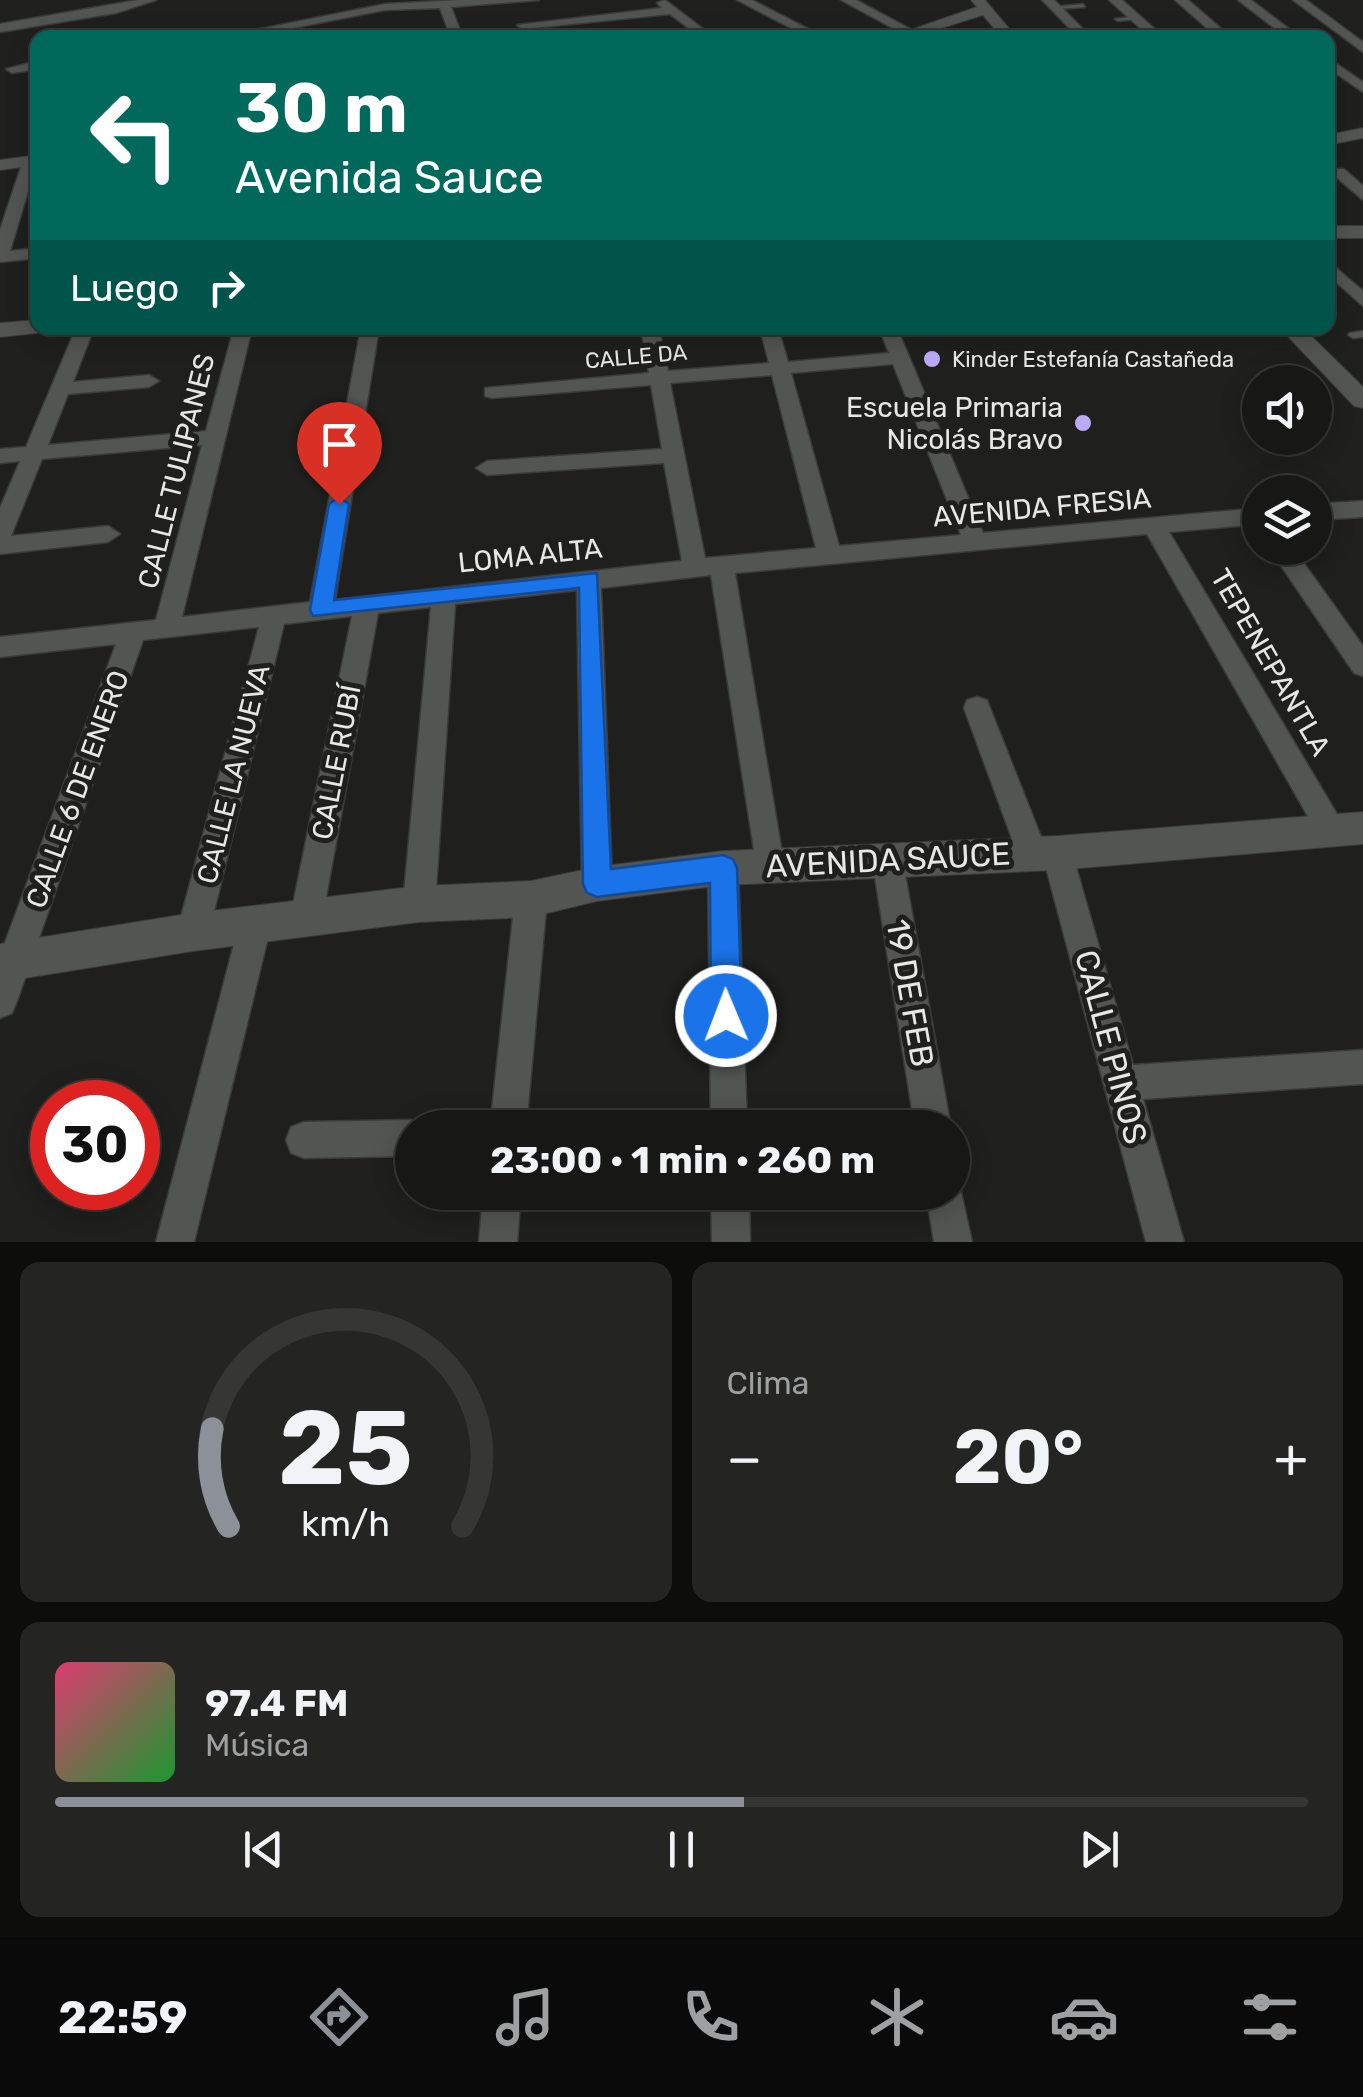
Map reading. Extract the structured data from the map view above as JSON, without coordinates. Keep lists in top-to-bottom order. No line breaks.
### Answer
{"streets":{"street":["CALLE DA","CALLE TULIPANES","AVENIDA FRESIA","LOMA ALTA","TEPENEPANTLA","CALLE RUBÍ","CALLE LA NUEVA","CALLE 6 DE ENERO","AVENIDA SAUCE","19 DE FEB","CALLE PINOS"]},"crossings":[["CALLE TULIPANES","LOMA ALTA"],["AVENIDA FRESIA","LOMA ALTA"],["AVENIDA FRESIA","TEPENEPANTLA"],["LOMA ALTA","CALLE RUBÍ"],["LOMA ALTA","CALLE LA NUEVA"],["LOMA ALTA","CALLE 6 DE ENERO"],["TEPENEPANTLA","AVENIDA SAUCE"],["CALLE RUBÍ","AVENIDA SAUCE"],["CALLE LA NUEVA","AVENIDA SAUCE"],["CALLE 6 DE ENERO","AVENIDA SAUCE"],["AVENIDA SAUCE","19 DE FEB"],["AVENIDA SAUCE","CALLE PINOS"]],"places":["Kinder Estefanía Castañeda","Escuela Primaria Nicolás Bravo"],"page":{"turn":["30 m","Avenida Sauce"],"then":"Luego","limit":"30","trip":"23:00 · 1 min · 260 m","tile":"Clima","heat":["−","20°","+"],"song":["97.4 FM","Música"],"tabs":"22:59","gauge":["25","km/h"]}}
